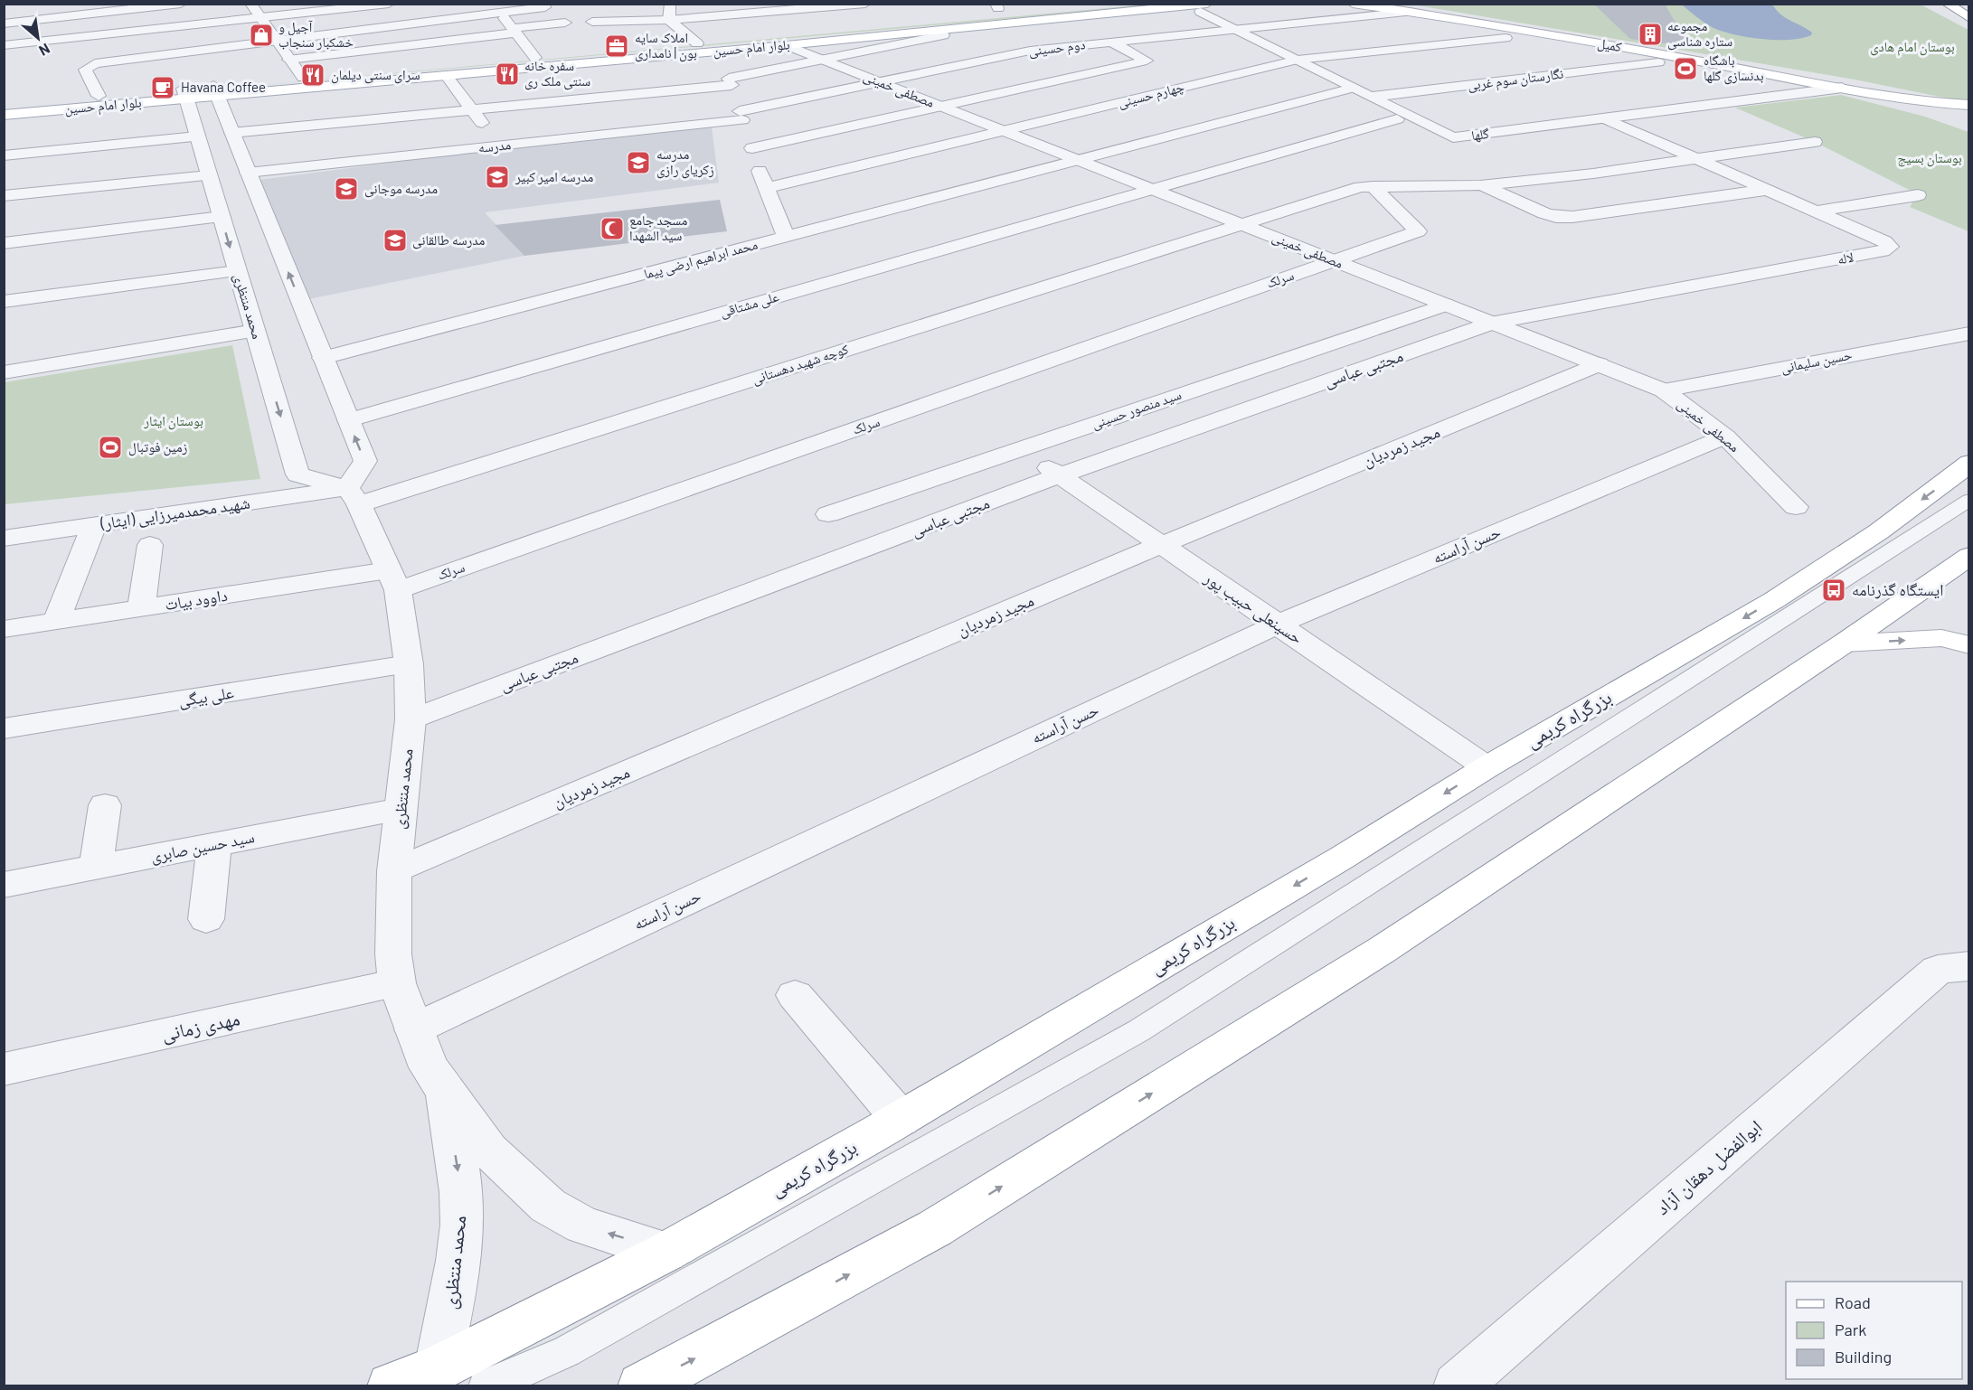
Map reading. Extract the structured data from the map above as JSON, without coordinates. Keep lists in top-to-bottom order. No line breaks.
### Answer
{"streets":{"main road":["کمیل","بلوار امام حسین","بزرگراه کریمی"],"street":["دوم حسینی","نگارستان سوم غربی","مصطفی خمینی","چهارم حسینی","گلها","مدرسه","لاله","محمد ابراهیم ارضی پیما","سرلک","علی مشتاقی","محمد منتظری","حسین سلیمانی","کوچه شهید دهستانی","مجتبی عباسی","سید منصور حسینی","مجید زمردیان","شهید محمدمیرزایی (ایثار)","حسن آراسته","داوود بیات","حسینعلی حبیب پور","علی بیگی","سید حسین صابری","مهدی زمانی","ابوالفضل دهقان آزاد"]},"crossings":[["کمیل","دوم حسینی"],["کمیل","گلها"],["بلوار امام حسین","مصطفی خمینی"],["بلوار امام حسین","گلها"],["بلوار امام حسین","محمد منتظری"],["دوم حسینی","مصطفی خمینی"],["دوم حسینی","گلها"],["دوم حسینی","مدرسه"],["نگارستان سوم غربی","گلها"],["مصطفی خمینی","چهارم حسینی"],["مصطفی خمینی","لاله"],["مصطفی خمینی","محمد ابراهیم ارضی پیما"],["مصطفی خمینی","سرلک"],["مصطفی خمینی","علی مشتاقی"],["مصطفی خمینی","حسین سلیمانی"],["مصطفی خمینی","کوچه شهید دهستانی"],["مصطفی خمینی","مجتبی عباسی"],["مصطفی خمینی","سید منصور حسینی"],["مصطفی خمینی","مجید زمردیان"],["مصطفی خمینی","حسن آراسته"],["چهارم حسینی","گلها"],["گلها","لاله"],["گلها","محمد ابراهیم ارضی پیما"],["مدرسه","محمد منتظری"],["لاله","کوچه شهید دهستانی"],["لاله","مجتبی عباسی"],["محمد ابراهیم ارضی پیما","محمد منتظری"],["سرلک","محمد منتظری"],["سرلک","کوچه شهید دهستانی"],["سرلک","داوود بیات"],["علی مشتاقی","محمد منتظری"],["محمد منتظری","کوچه شهید دهستانی"],["محمد منتظری","مجتبی عباسی"],["محمد منتظری","مجید زمردیان"],["محمد منتظری","شهید محمدمیرزایی (ایثار)"],["محمد منتظری","حسن آراسته"],["محمد منتظری","داوود بیات"],["محمد منتظری","علی بیگی"],["محمد منتظری","بزرگراه کریمی"],["محمد منتظری","سید حسین صابری"],["محمد منتظری","مهدی زمانی"],["کوچه شهید دهستانی","شهید محمدمیرزایی (ایثار)"],["مجتبی عباسی","حسینعلی حبیب پور"],["سید منصور حسینی","حسینعلی حبیب پور"],["مجید زمردیان","حسینعلی حبیب پور"],["حسن آراسته","حسینعلی حبیب پور"],["حسینعلی حبیب پور","بزرگراه کریمی"]],"parks":["بوستان امام هادی","بوستان بسیج","بوستان ایثار"],"places":{"building":["مجموعه ستاره شناسی"],"shop":["آجیل و خشکبار سنجاب"],"office":["املاک سایه بون | نامداری"],"sports":["باشگاه بدنسازی گلها","زمین فوتبال"],"restaurant":["سفره خانه سنتی ملک ری","سرای سنتی دیلمان"],"cafe":["Havana Coffee"],"school or university":["مدرسه زکریای رازی","مدرسه امیر کبیر","مدرسه موجانی","مدرسه طالقانی"],"mosque":["مسجد جامع سید الشهدا"],"bus stop":["ایستگاه گذرنامه"]},"legend":["Road","Park","Building"],"north":"bottom right"}
